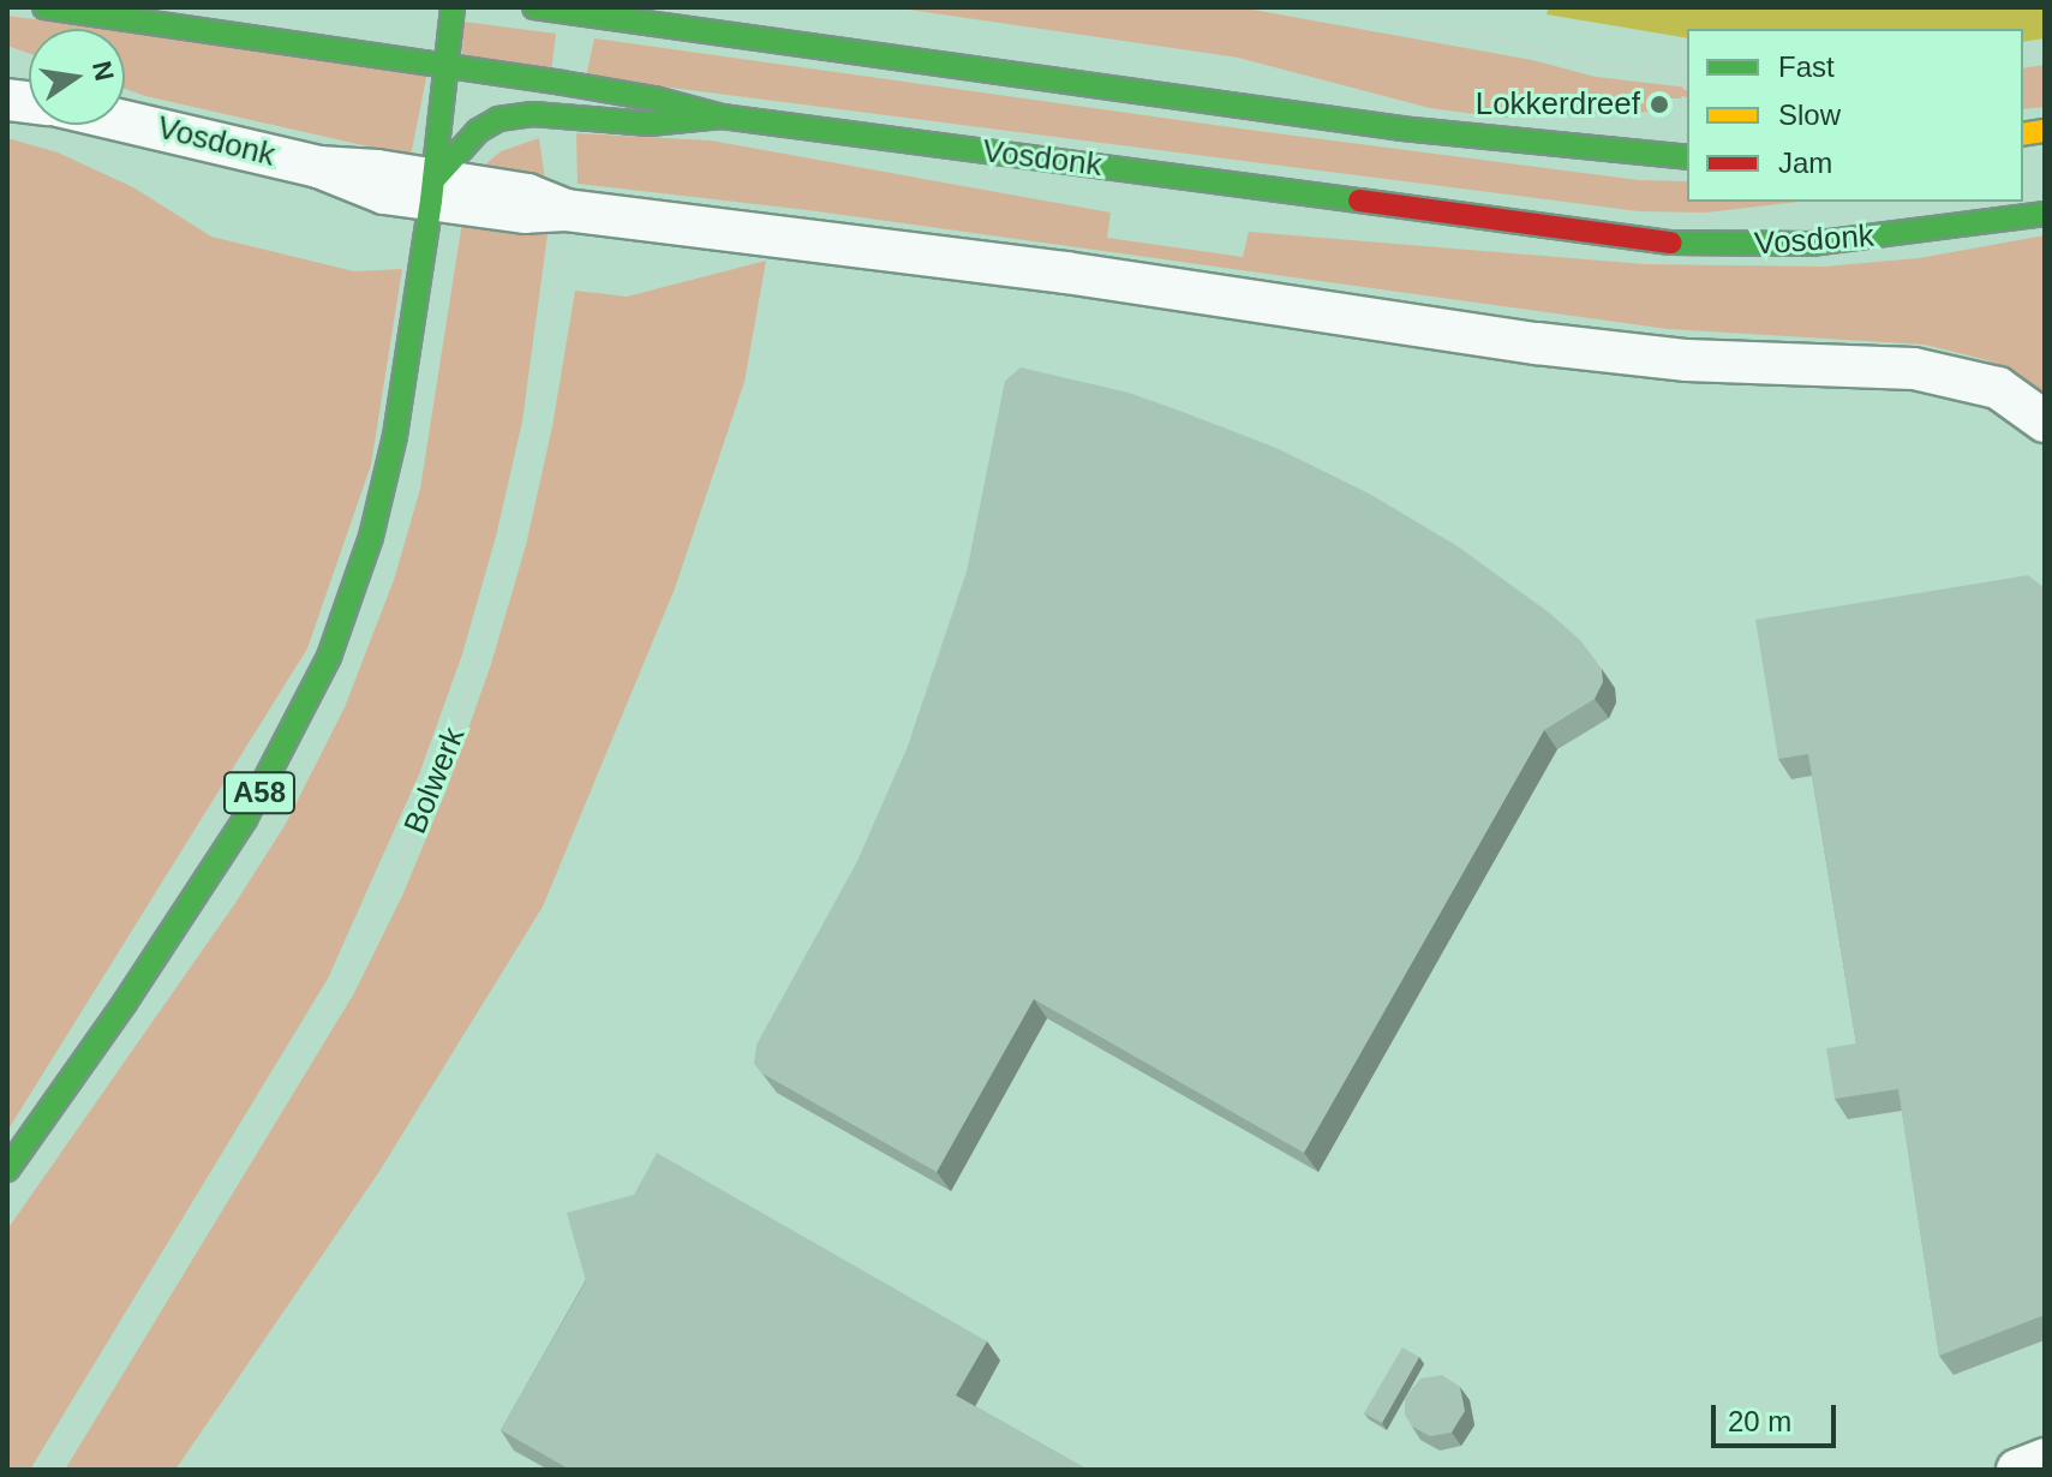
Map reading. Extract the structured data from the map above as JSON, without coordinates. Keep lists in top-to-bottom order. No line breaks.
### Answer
{"streets":{"main road":["Vosdonk","A58"],"path":["Bolwerk"]},"crossings":[["Vosdonk","Bolwerk"],["Vosdonk","A58"]],"places":["Lokkerdreef"],"legend":["Fast","Slow","Jam"],"scale_bar":"20 m","north":"right"}
